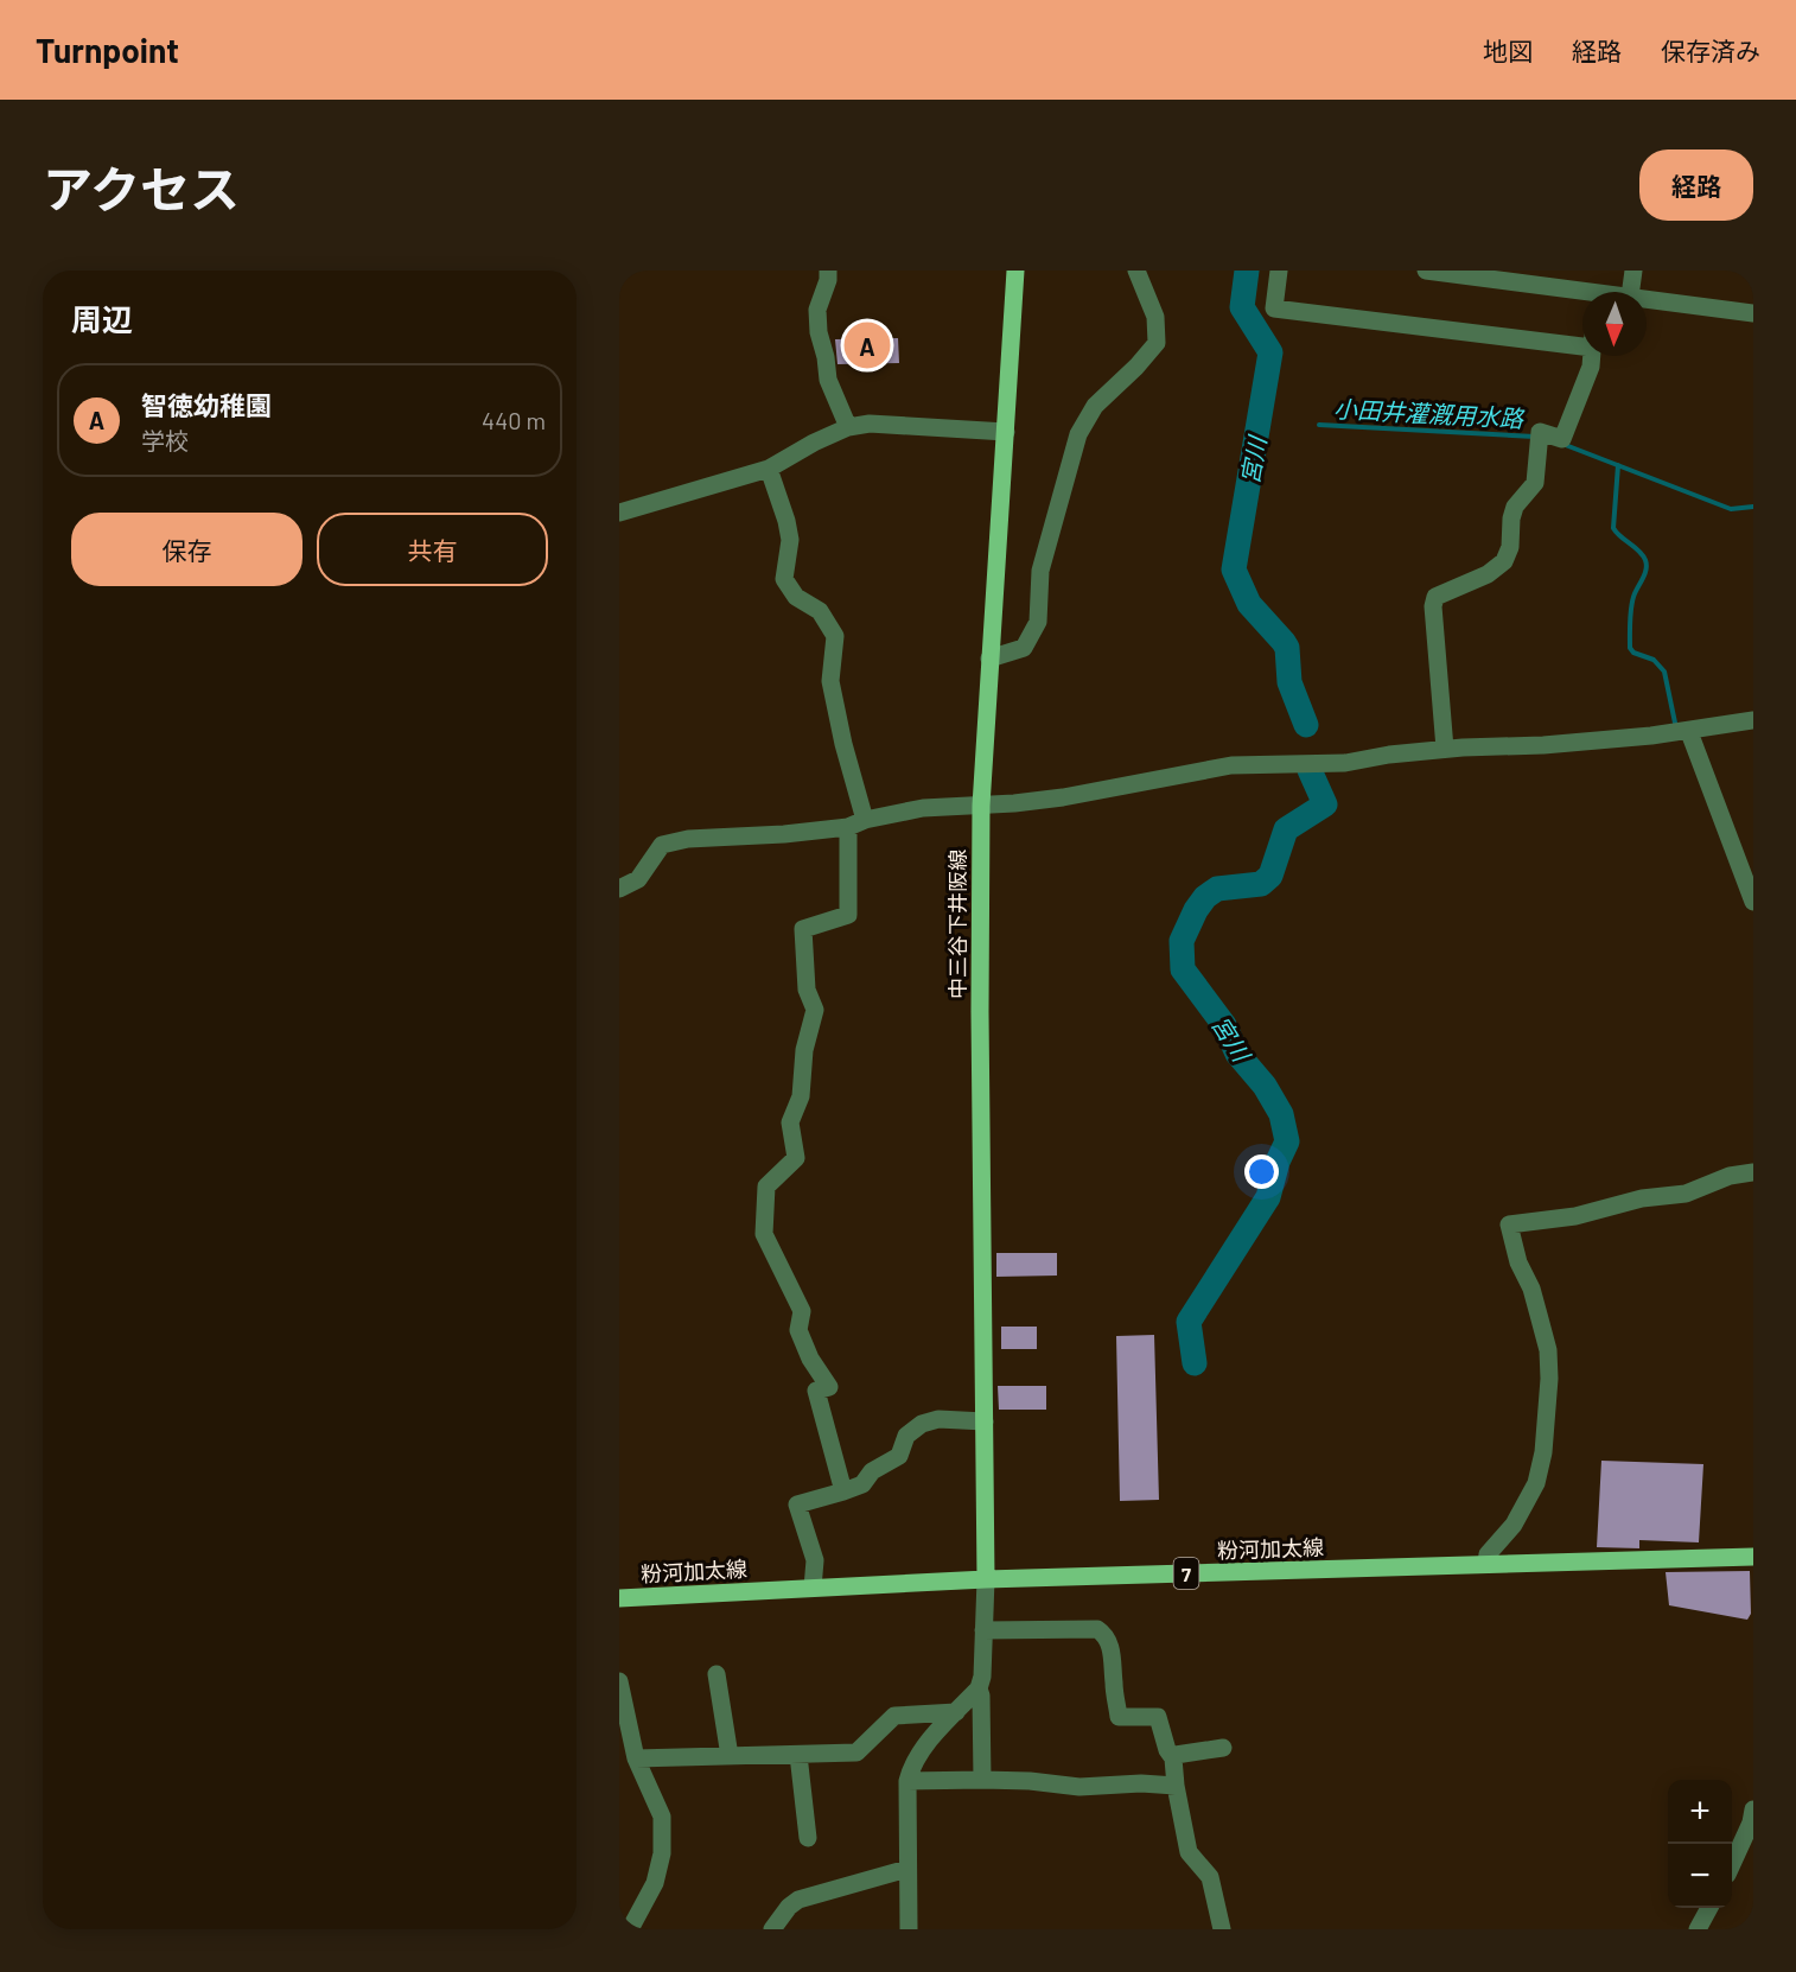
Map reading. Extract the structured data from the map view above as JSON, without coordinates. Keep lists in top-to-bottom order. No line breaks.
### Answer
{"streets":{"main road":["中三谷下井阪線","粉河加太線","7"]},"crossings":[["中三谷下井阪線","粉河加太線"]],"water":["小田井灌漑用水路","宮川"],"north":"bottom","page":{"header":"Turnpoint","nav":["地図","経路","保存済み"],"title":"アクセス","buttons":["経路",["保存","共有"]],"heading":"周辺","pins":"A","list":[{"mark":"A","name":"智徳幼稚園","note":"学校","value":"440 m"}],"map_buttons":["+","−"]}}
